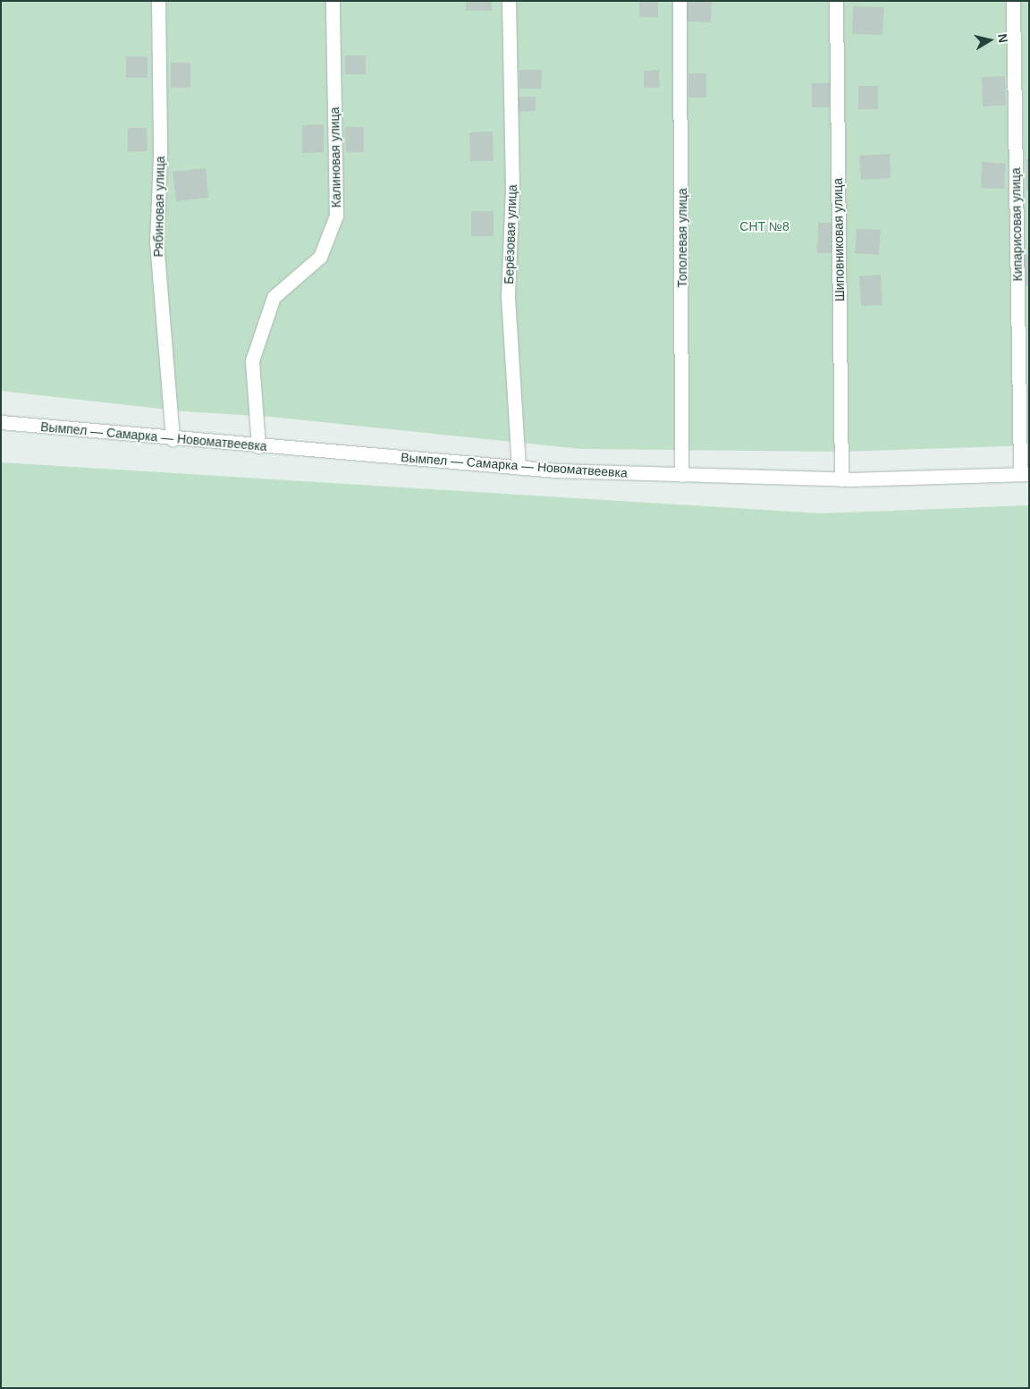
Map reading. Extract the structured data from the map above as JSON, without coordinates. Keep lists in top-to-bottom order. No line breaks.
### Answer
{"streets":{"street":["Калиновая улица","Рябиновая улица","Кипарисовая улица","Берёзовая улица","Тополевая улица","Шиповниковая улица","Вымпел — Самарка — Новоматвеевка"]},"crossings":[["Калиновая улица","Вымпел — Самарка — Новоматвеевка"],["Рябиновая улица","Вымпел — Самарка — Новоматвеевка"],["Кипарисовая улица","Вымпел — Самарка — Новоматвеевка"],["Берёзовая улица","Вымпел — Самарка — Новоматвеевка"],["Тополевая улица","Вымпел — Самарка — Новоматвеевка"],["Шиповниковая улица","Вымпел — Самарка — Новоматвеевка"]],"parks":["СНТ №8"],"north":"right"}
